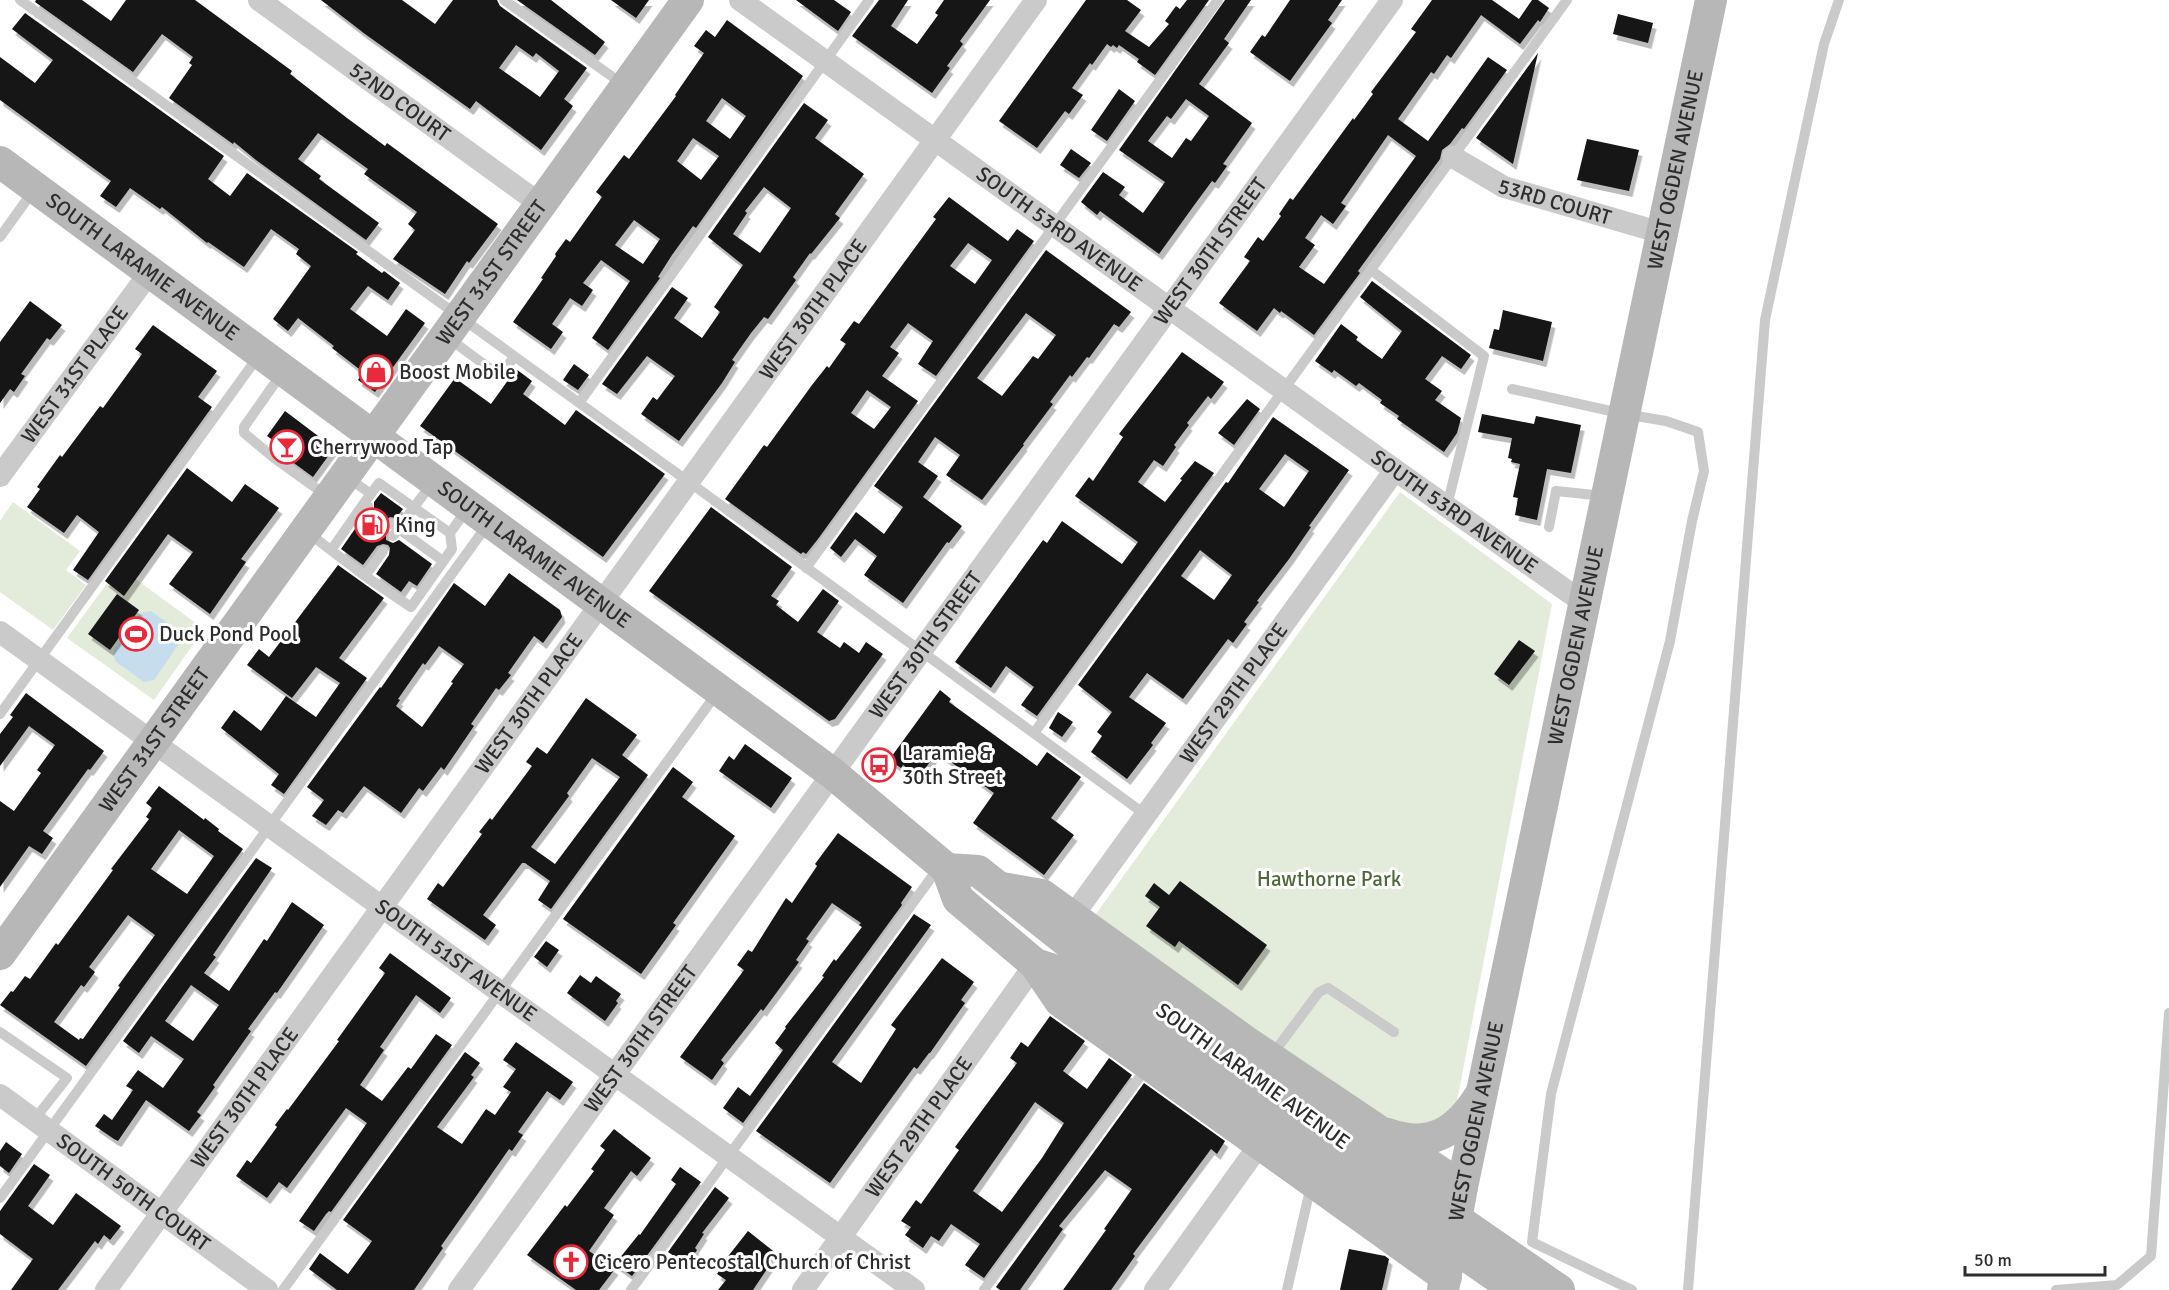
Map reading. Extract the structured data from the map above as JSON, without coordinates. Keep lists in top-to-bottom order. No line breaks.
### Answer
{"streets":{"main road":["WEST OGDEN AVENUE","SOUTH LARAMIE AVENUE","WEST 31ST STREET"],"street":["52ND COURT","53RD COURT","SOUTH 53RD AVENUE","WEST 30TH STREET","WEST 30TH PLACE","WEST 31ST PLACE","WEST 29TH PLACE","SOUTH 51ST AVENUE","SOUTH 50TH COURT"]},"crossings":[["52ND COURT","WEST 31ST STREET"],["WEST OGDEN AVENUE","53RD COURT"],["WEST OGDEN AVENUE","SOUTH 53RD AVENUE"],["SOUTH 53RD AVENUE","WEST 30TH STREET"],["SOUTH 53RD AVENUE","WEST 30TH PLACE"],["SOUTH 53RD AVENUE","WEST 29TH PLACE"],["WEST 30TH STREET","SOUTH LARAMIE AVENUE"],["WEST 30TH STREET","SOUTH 51ST AVENUE"],["SOUTH LARAMIE AVENUE","WEST 31ST STREET"],["SOUTH LARAMIE AVENUE","WEST 30TH PLACE"],["SOUTH LARAMIE AVENUE","WEST 31ST PLACE"],["SOUTH LARAMIE AVENUE","WEST 29TH PLACE"],["WEST 31ST STREET","SOUTH 51ST AVENUE"],["WEST 30TH PLACE","SOUTH 51ST AVENUE"],["WEST 30TH PLACE","SOUTH 50TH COURT"],["WEST 29TH PLACE","SOUTH 51ST AVENUE"]],"parks":["Hawthorne Park"],"places":{"shop":["Boost Mobile"],"bar":["Cherrywood Tap"],"fuel station":["King"],"sports":["Duck Pond Pool"],"bus stop":["Laramie & 30th Street"],"church":["Cicero Pentecostal Church of Christ"]},"scale_bar":"50 m"}
